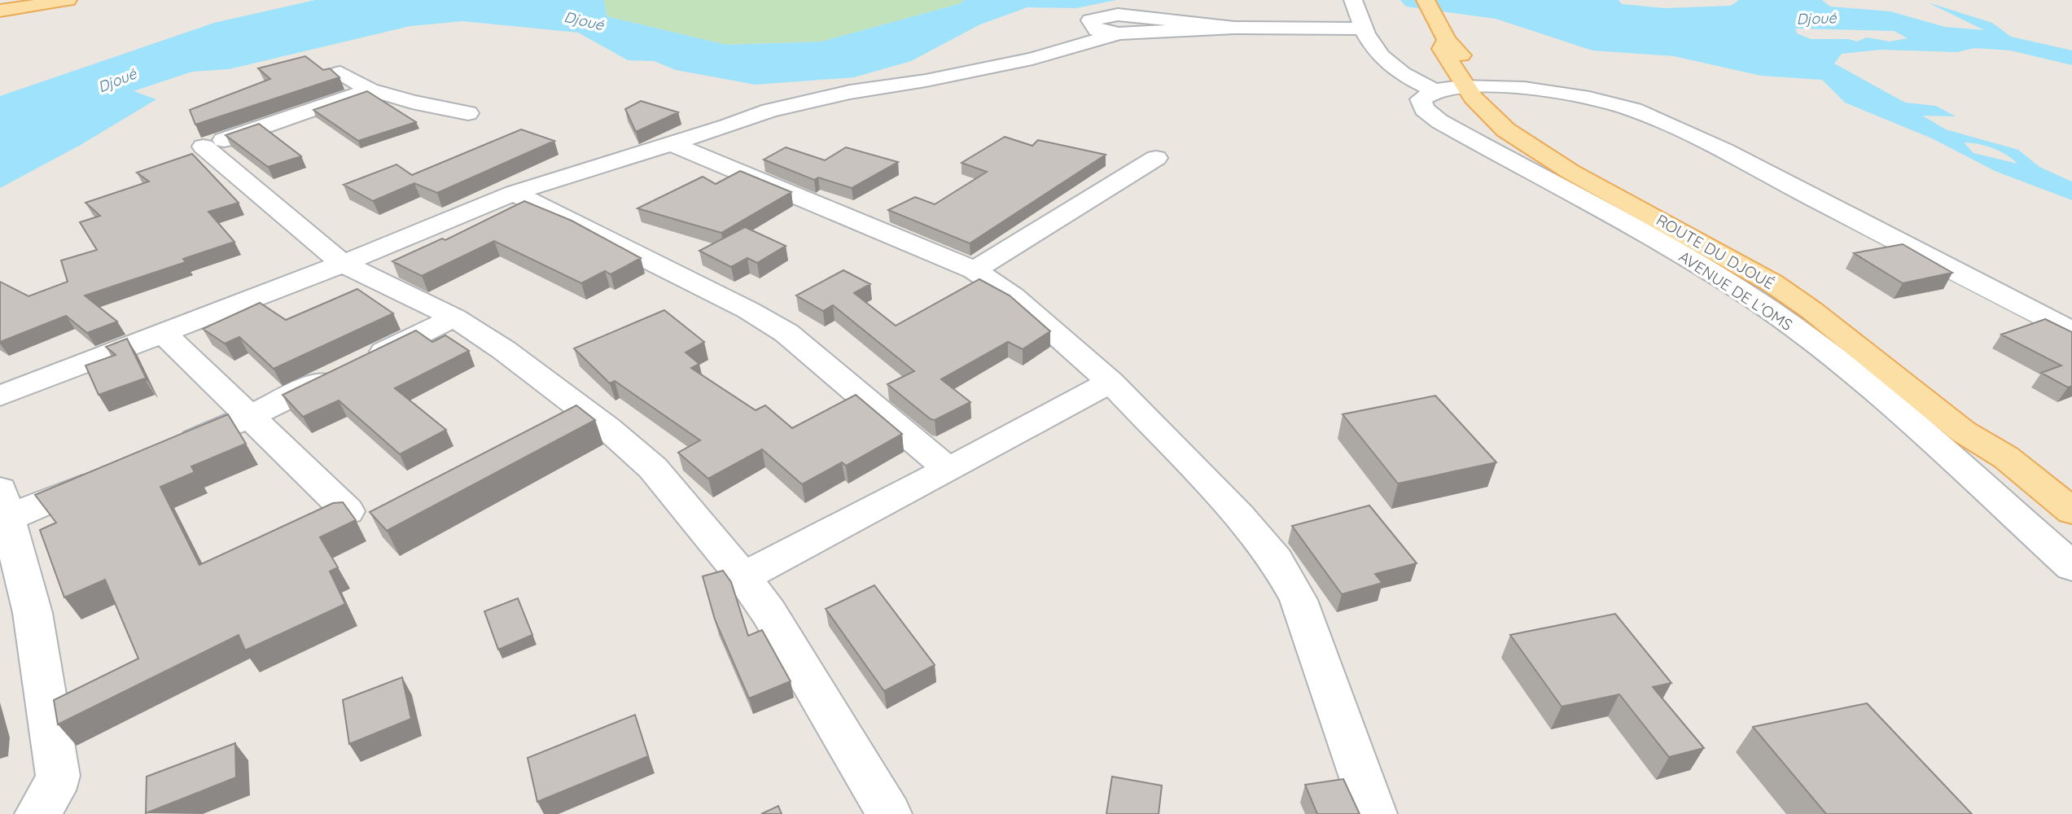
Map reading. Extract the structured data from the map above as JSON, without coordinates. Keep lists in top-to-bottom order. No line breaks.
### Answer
{"streets":{"main road":["ROUTE DU DJOUÉ"],"street":["AVENUE DE L'OMS"]},"water":["Djoué"]}
